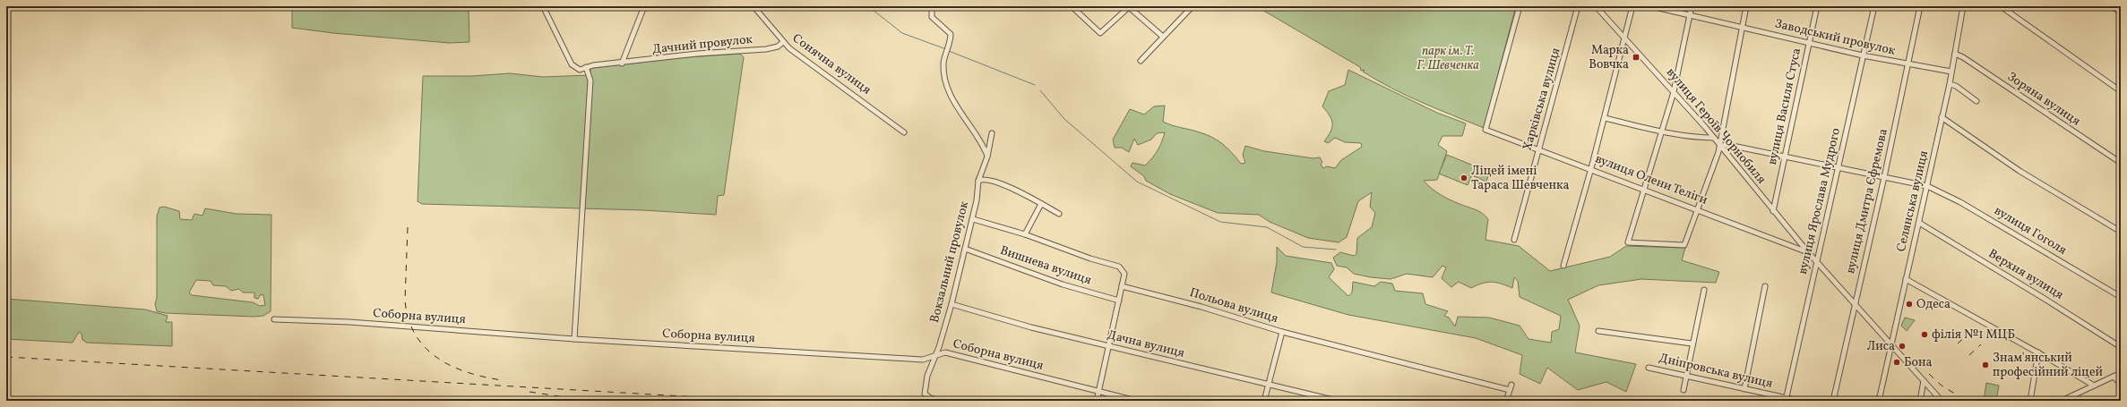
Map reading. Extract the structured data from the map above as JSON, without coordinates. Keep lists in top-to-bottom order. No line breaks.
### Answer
{"streets":{"street":["Заводський провулок","Дачний провулок","Сонячна вулиця","Харківська вулиця","Зоряна вулиця","вулиця Василя Стуса","вулиця Героїв Чорнобиля","вулиця Олени Теліги","вулиця Ярослава Мудрого","вулиця Дмитра Єфремова","Селянська вулиця","вулиця Гоголя","Вокзальний провулок","Вишнева вулиця","Верхня вулиця","Польова вулиця","Соборна вулиця","Дачна вулиця","Дніпровська вулиця"]},"crossings":[["Заводський провулок","вулиця Василя Стуса"],["Заводський провулок","вулиця Ярослава Мудрого"],["Заводський провулок","вулиця Дмитра Єфремова"],["Заводський провулок","Селянська вулиця"],["Дачний провулок","Сонячна вулиця"],["Харківська вулиця","вулиця Олени Теліги"],["Зоряна вулиця","Селянська вулиця"],["вулиця Василя Стуса","вулиця Героїв Чорнобиля"],["вулиця Василя Стуса","вулиця Гоголя"],["вулиця Героїв Чорнобиля","вулиця Олени Теліги"],["вулиця Героїв Чорнобиля","вулиця Ярослава Мудрого"],["вулиця Героїв Чорнобиля","вулиця Гоголя"],["вулиця Ярослава Мудрого","вулиця Гоголя"],["вулиця Ярослава Мудрого","Дніпровська вулиця"],["вулиця Дмитра Єфремова","вулиця Гоголя"],["Селянська вулиця","вулиця Гоголя"],["Селянська вулиця","Верхня вулиця"],["Вокзальний провулок","Вишнева вулиця"],["Вокзальний провулок","Соборна вулиця"],["Вокзальний провулок","Дачна вулиця"]],"parks":["парк ім. Т. Г. Шевченка"],"places":{"transit":["Марка Вовчка"],"other":["Ліцей імені Тараса Шевченка","Одеса","філія №1 МЦБ","Лиса","Бона","Знам'янський професійний ліцей"]}}
